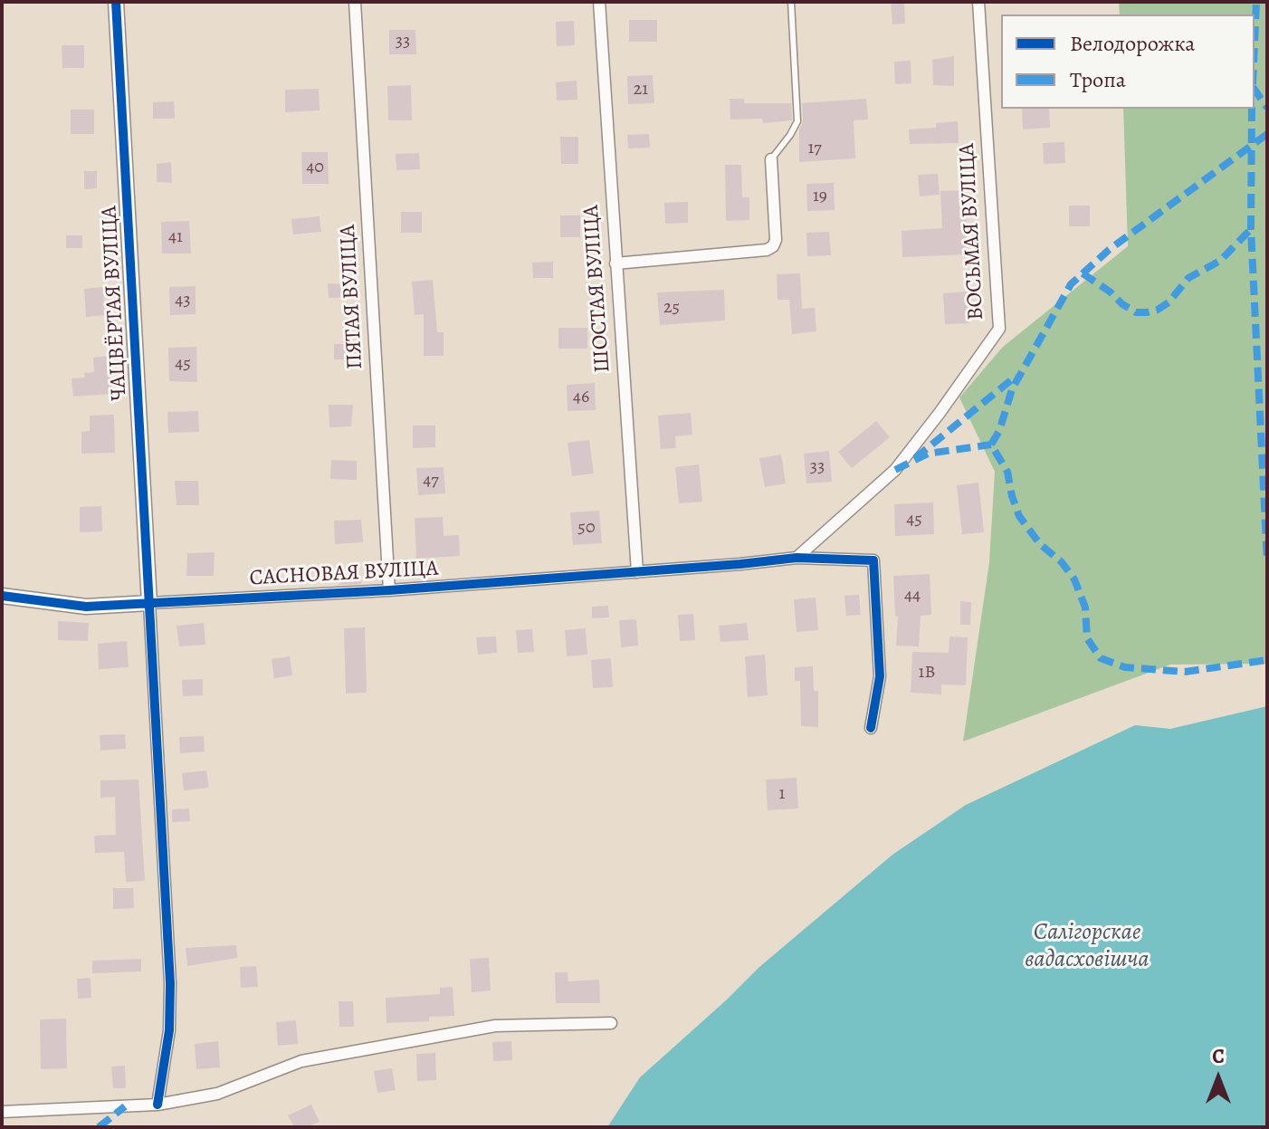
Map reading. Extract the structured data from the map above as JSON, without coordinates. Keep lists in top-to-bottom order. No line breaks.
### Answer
{"streets":{"street":["ВОСЬМАЯ ВУЛІЦА","ШОСТАЯ ВУЛІЦА","ПЯТАЯ ВУЛІЦА","ЧАЦВЁРТАЯ ВУЛІЦА","САСНОВАЯ ВУЛІЦА"]},"crossings":[["ВОСЬМАЯ ВУЛІЦА","САСНОВАЯ ВУЛІЦА"],["ШОСТАЯ ВУЛІЦА","САСНОВАЯ ВУЛІЦА"],["ПЯТАЯ ВУЛІЦА","САСНОВАЯ ВУЛІЦА"],["ЧАЦВЁРТАЯ ВУЛІЦА","САСНОВАЯ ВУЛІЦА"]],"water":["Салігорскае вадасховішча"],"house_numbers":["33","21","17","40","19","41","43","25","45","46","33","47","45","50","44","1В","1"],"legend":["Велодорожка","Тропа"],"north":"top"}
